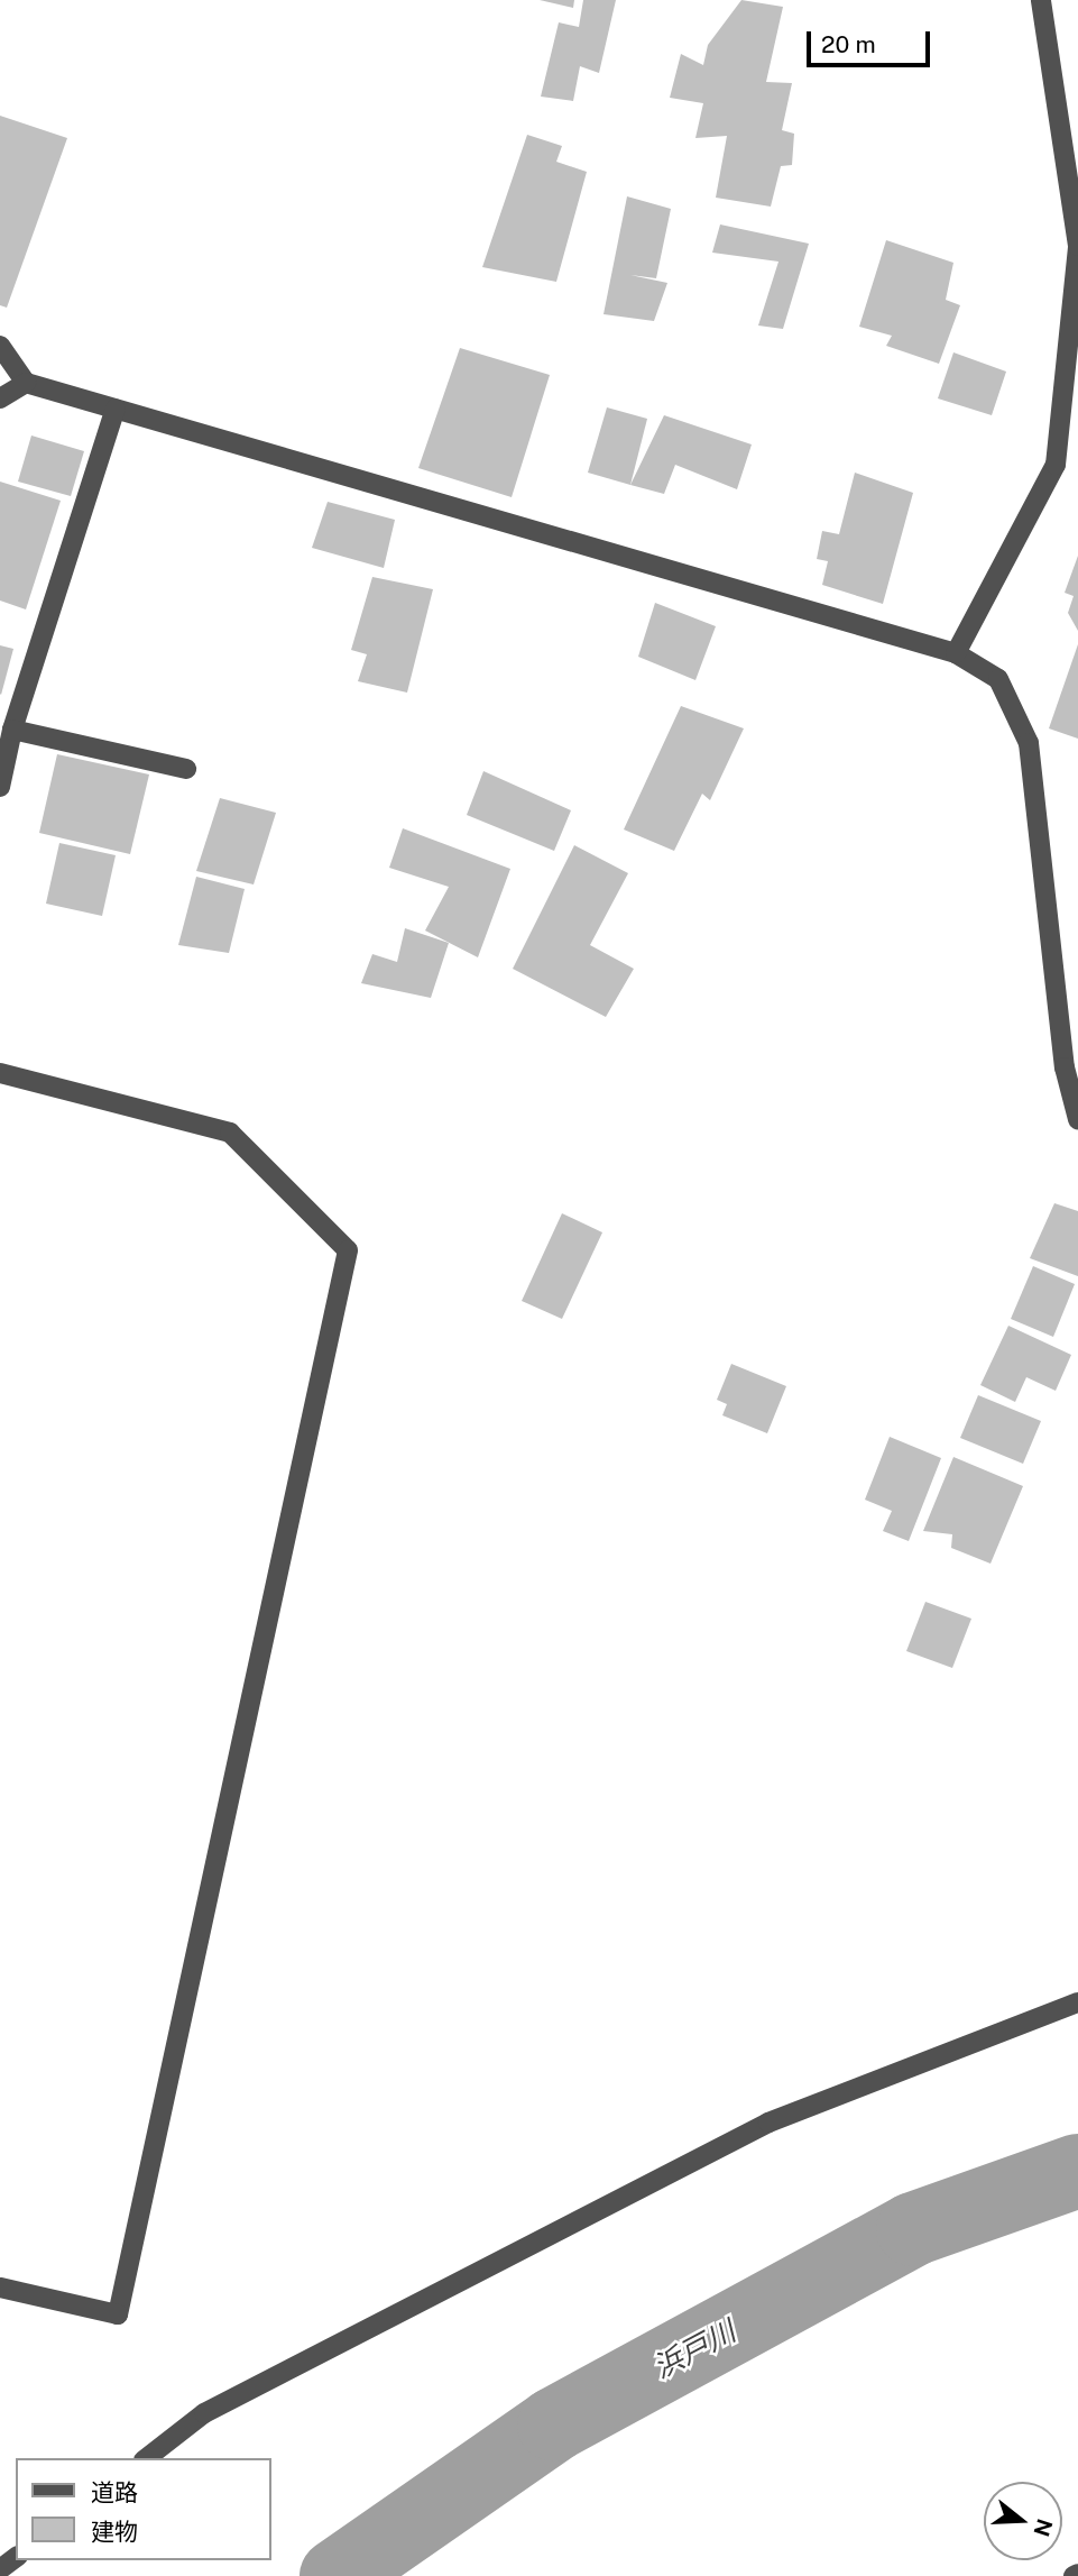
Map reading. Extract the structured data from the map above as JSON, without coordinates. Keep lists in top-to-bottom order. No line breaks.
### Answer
{"water":["浜戸川"],"legend":["道路","建物"],"scale_bar":"20 m","north":"right"}
